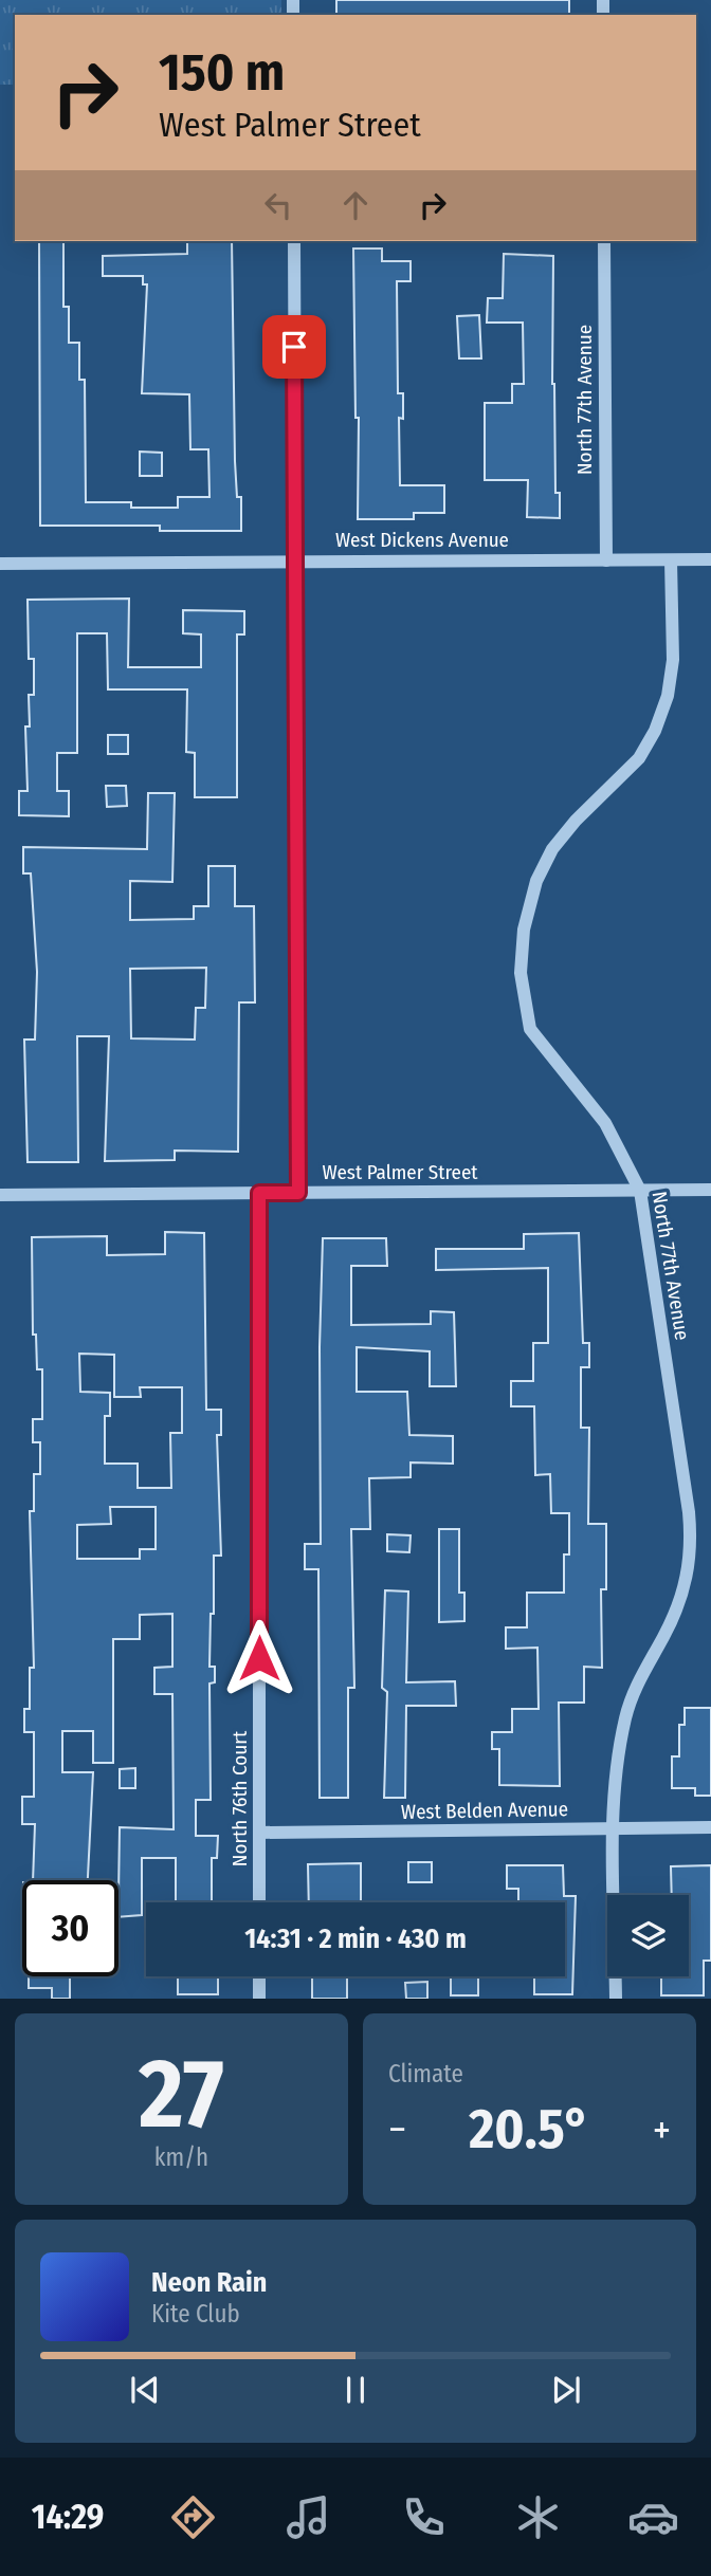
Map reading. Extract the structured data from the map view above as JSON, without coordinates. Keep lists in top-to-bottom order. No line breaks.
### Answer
{"streets":{"street":["North 77th Avenue","West Dickens Avenue","West Palmer Street","North 76th Court","West Belden Avenue"]},"crossings":[["North 77th Avenue","West Dickens Avenue"],["North 77th Avenue","West Palmer Street"],["North 77th Avenue","West Belden Avenue"],["West Palmer Street","North 76th Court"],["North 76th Court","West Belden Avenue"]],"page":{"turn":["150 m","West Palmer Street"],"limit":"30","trip":"14:31 · 2 min · 430 m","tile":[["27","km/h"],"Climate"],"heat":["−","20.5°","+"],"song":["Neon Rain","Kite Club"],"tabs":"14:29"}}
